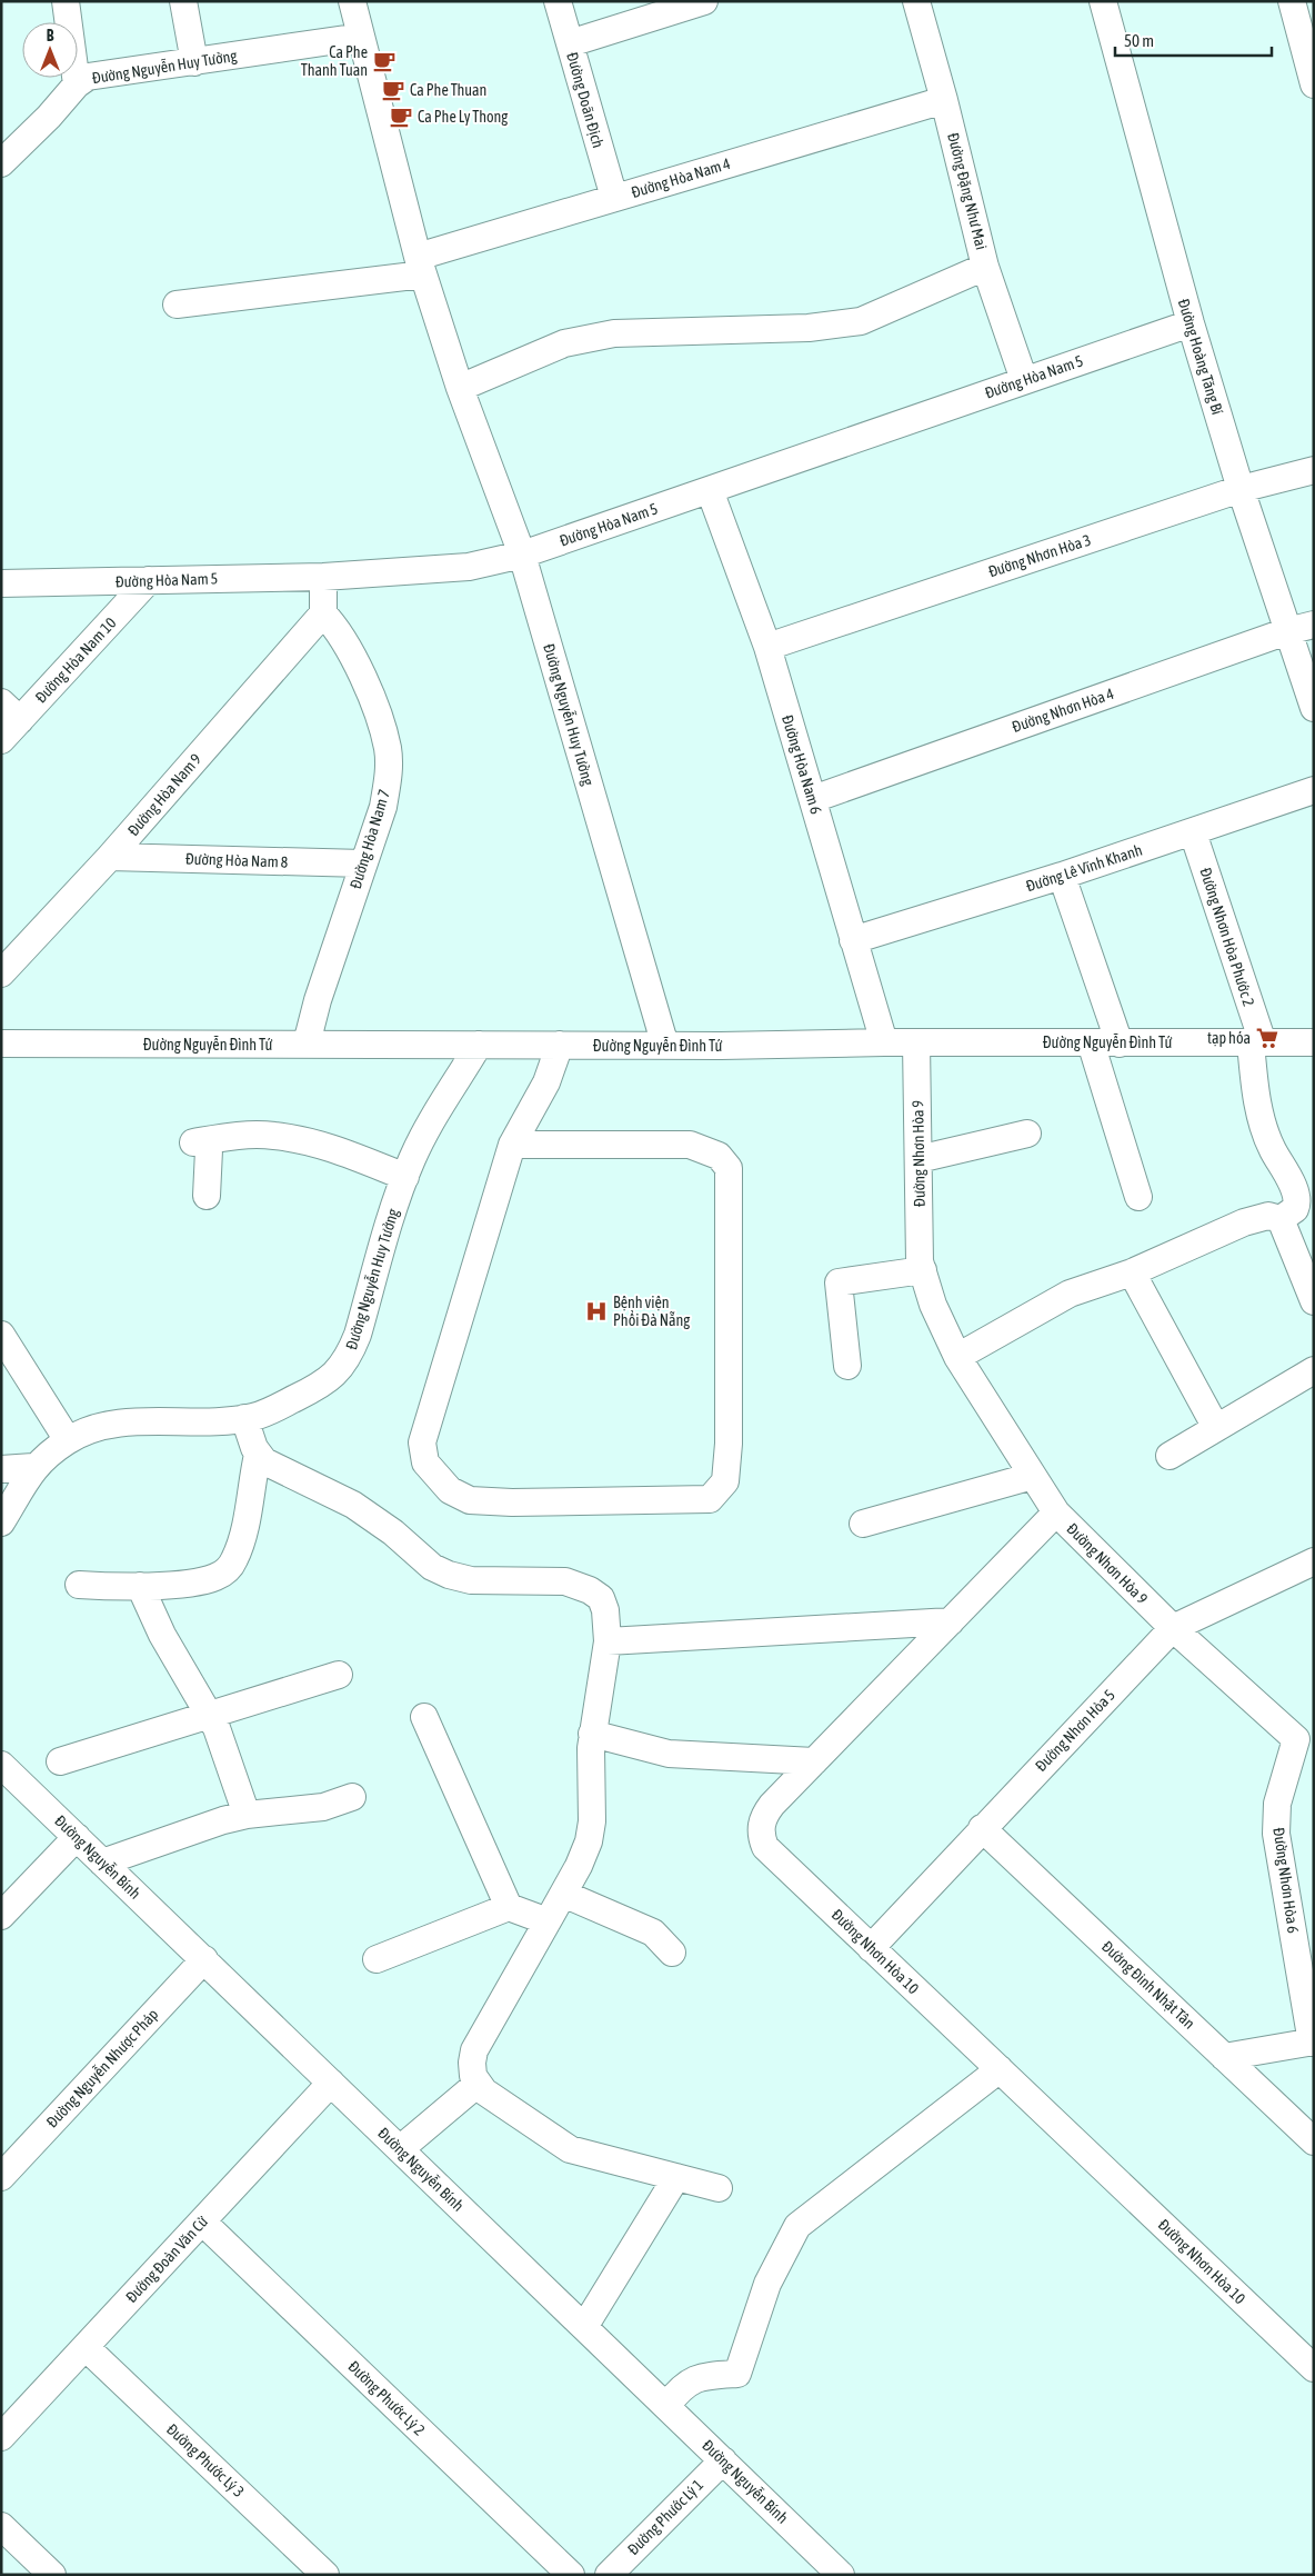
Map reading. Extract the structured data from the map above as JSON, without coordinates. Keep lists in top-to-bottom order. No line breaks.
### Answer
{"streets":{"street":["Đường Nguyễn Huy Tưởng","Đường Doãn Địch","Đường Hòa Nam 4","Đường Đặng Như Mai","Đường Hoàng Tăng Bí","Đường Hòa Nam 5","Đường Nhơn Hòa 3","Đường Hòa Nam 10","Đường Nhơn Hòa 4","Đường Hòa Nam 6","Đường Hòa Nam 9","Đường Hòa Nam 7","Đường Hòa Nam 8","Đường Lê Vĩnh Khanh","Đường Nhơn Hòa Phước 2","Đường Nguyễn Đình Tứ","Đường Nhơn Hòa 9","Đường Nhơn Hòa 5","Đường Nguyễn Bính","Đường Nhơn Hòa 6","Đường Nhơn Hòa 10","Đường Đinh Nhật Tân","Đường Nguyễn Nhược Pháp","Đường Đoàn Văn Cừ","Đường Phước Lý 2","Đường Phước Lý 3","Đường Phước Lý 1"]},"crossings":[["Đường Nguyễn Huy Tưởng","Đường Hòa Nam 4"],["Đường Nguyễn Huy Tưởng","Đường Hòa Nam 5"],["Đường Nguyễn Huy Tưởng","Đường Nguyễn Đình Tứ"],["Đường Doãn Địch","Đường Hòa Nam 4"],["Đường Hòa Nam 4","Đường Đặng Như Mai"],["Đường Đặng Như Mai","Đường Hòa Nam 5"],["Đường Hoàng Tăng Bí","Đường Hòa Nam 5"],["Đường Hoàng Tăng Bí","Đường Nhơn Hòa 3"],["Đường Hoàng Tăng Bí","Đường Nhơn Hòa 4"],["Đường Hòa Nam 5","Đường Hòa Nam 10"],["Đường Hòa Nam 5","Đường Hòa Nam 6"],["Đường Nhơn Hòa 3","Đường Hòa Nam 6"],["Đường Nhơn Hòa 4","Đường Hòa Nam 6"],["Đường Hòa Nam 6","Đường Lê Vĩnh Khanh"],["Đường Hòa Nam 6","Đường Nguyễn Đình Tứ"],["Đường Hòa Nam 9","Đường Hòa Nam 7"],["Đường Hòa Nam 9","Đường Hòa Nam 8"],["Đường Hòa Nam 7","Đường Hòa Nam 8"],["Đường Hòa Nam 7","Đường Nguyễn Đình Tứ"],["Đường Lê Vĩnh Khanh","Đường Nhơn Hòa Phước 2"],["Đường Nhơn Hòa Phước 2","Đường Nguyễn Đình Tứ"],["Đường Nguyễn Đình Tứ","Đường Nhơn Hòa 9"],["Đường Nhơn Hòa 9","Đường Nhơn Hòa 5"],["Đường Nhơn Hòa 9","Đường Nhơn Hòa 6"],["Đường Nhơn Hòa 9","Đường Nhơn Hòa 10"],["Đường Nhơn Hòa 5","Đường Nhơn Hòa 10"],["Đường Nhơn Hòa 5","Đường Đinh Nhật Tân"],["Đường Nguyễn Bính","Đường Nguyễn Nhược Pháp"],["Đường Nguyễn Bính","Đường Đoàn Văn Cừ"],["Đường Nguyễn Bính","Đường Phước Lý 1"],["Đường Đoàn Văn Cừ","Đường Phước Lý 2"],["Đường Đoàn Văn Cừ","Đường Phước Lý 3"]],"places":{"cafe":["Ca Phe Thanh Tuan","Ca Phe Thuan","Ca Phe Ly Thong"],"supermarket":["tạp hóa"],"hospital":["Bệnh viện Phổi Đà Nẵng"]},"scale_bar":"50 m","north":"top"}
